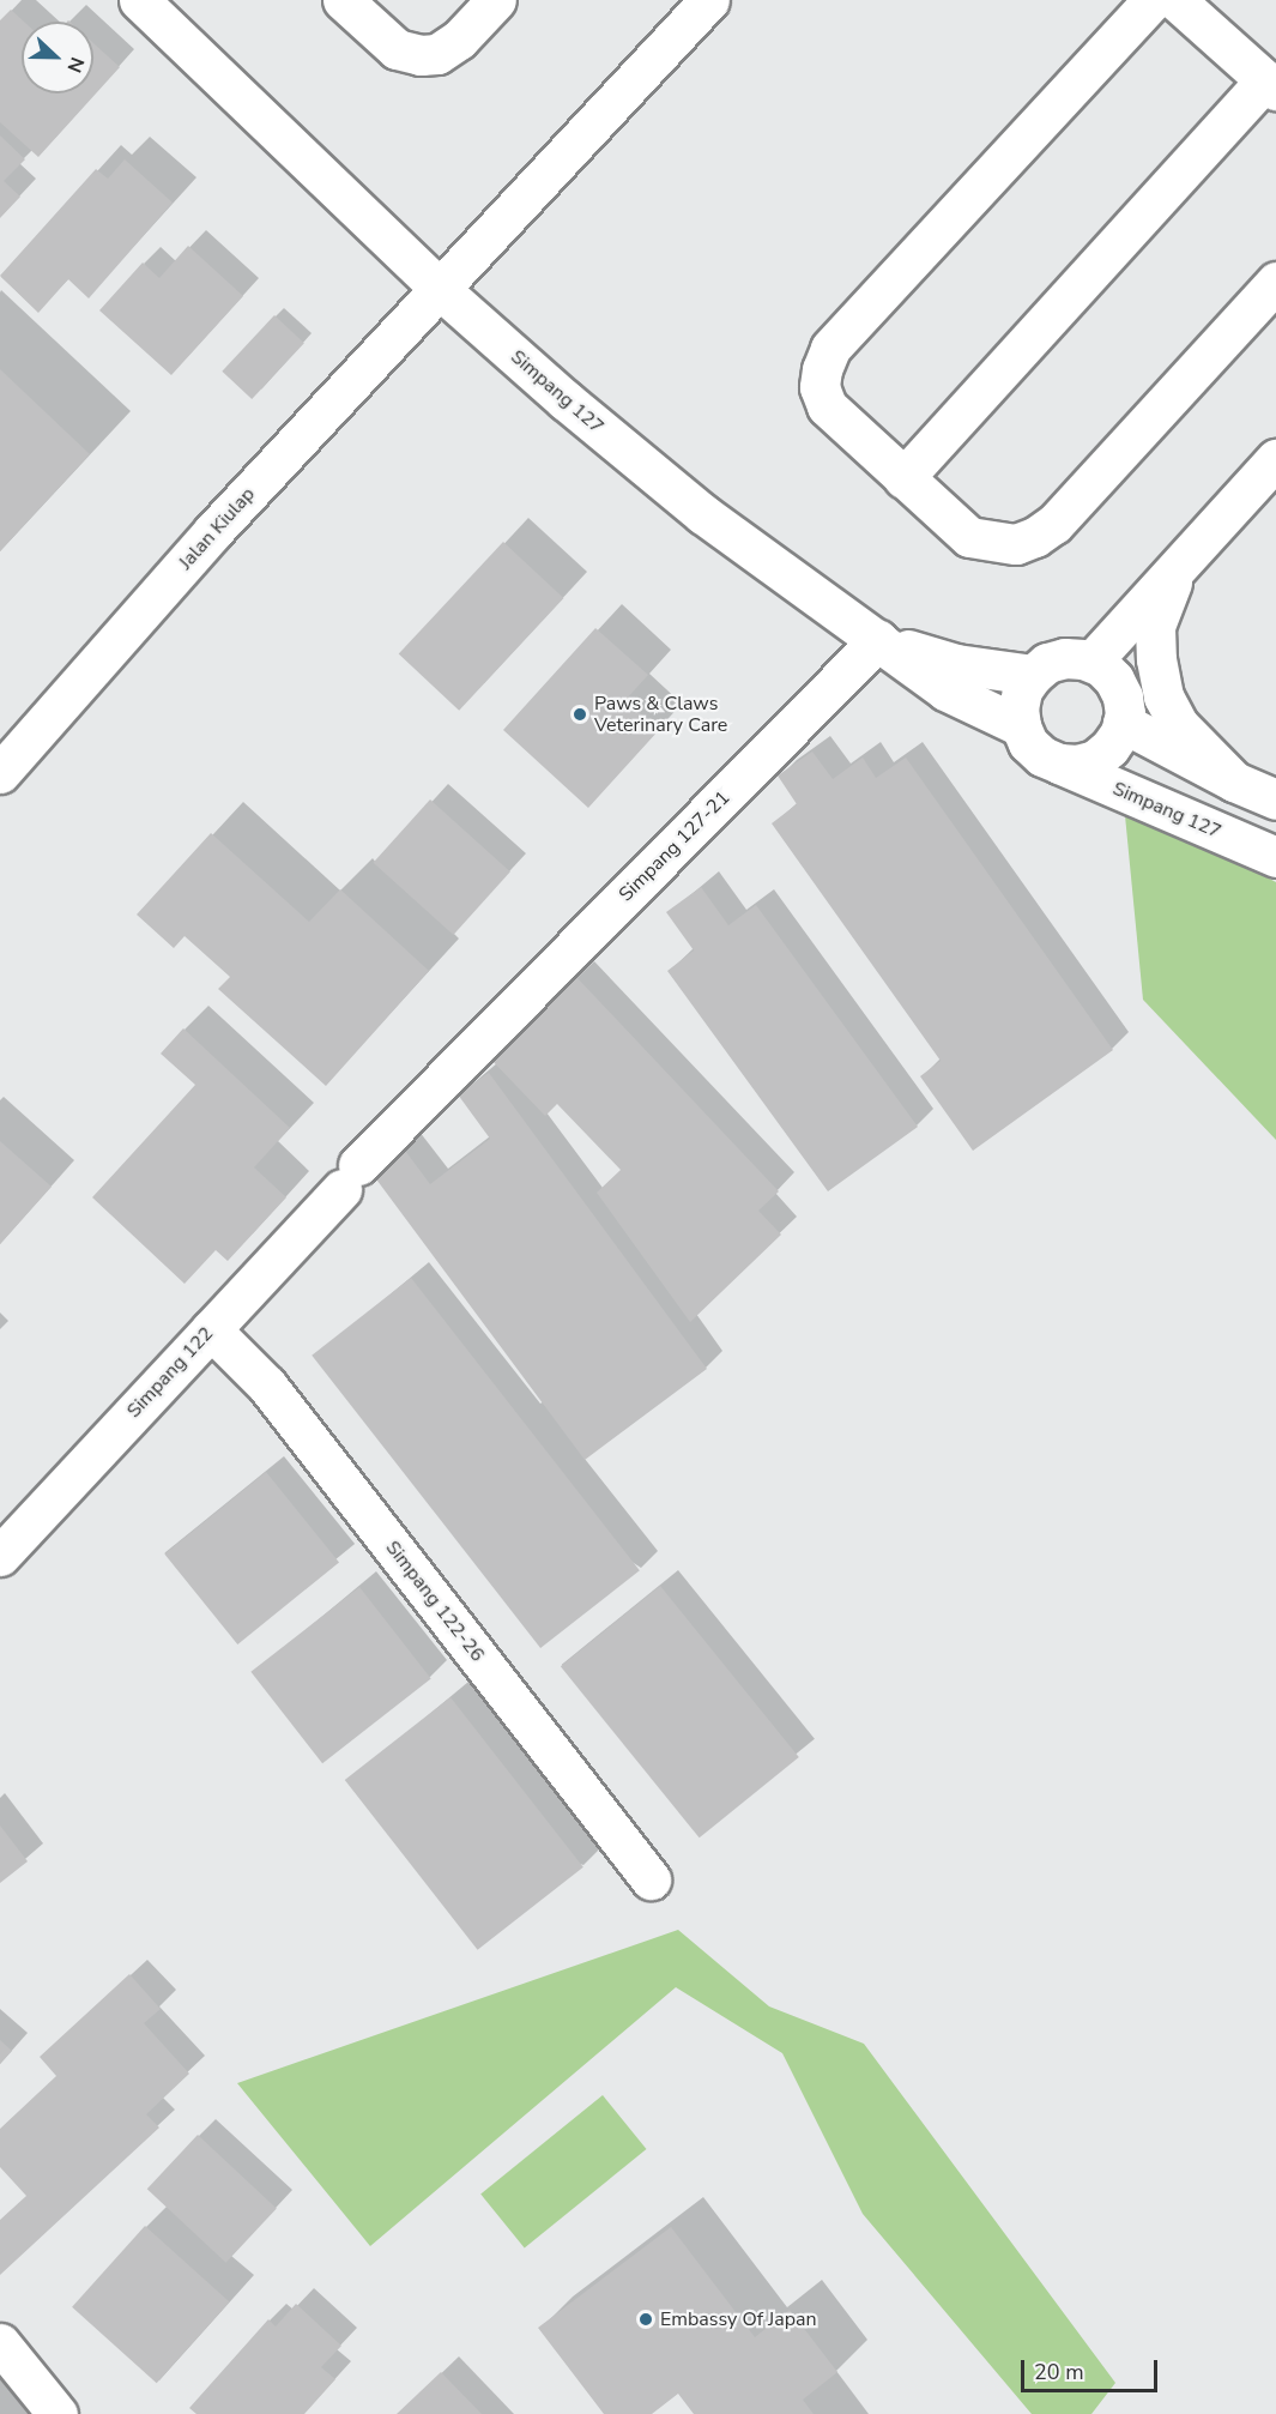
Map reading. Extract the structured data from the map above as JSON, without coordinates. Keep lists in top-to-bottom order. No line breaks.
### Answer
{"streets":{"street":["Simpang 127","Jalan Kiulap","Simpang 127-21","Simpang 122","Simpang 122-26"]},"crossings":[["Simpang 127","Jalan Kiulap"],["Simpang 127","Simpang 127-21"],["Simpang 127-21","Simpang 122"],["Simpang 122","Simpang 122-26"]],"places":["Paws & Claws Veterinary Care","Embassy Of Japan"],"scale_bar":"20 m","north":"right"}
